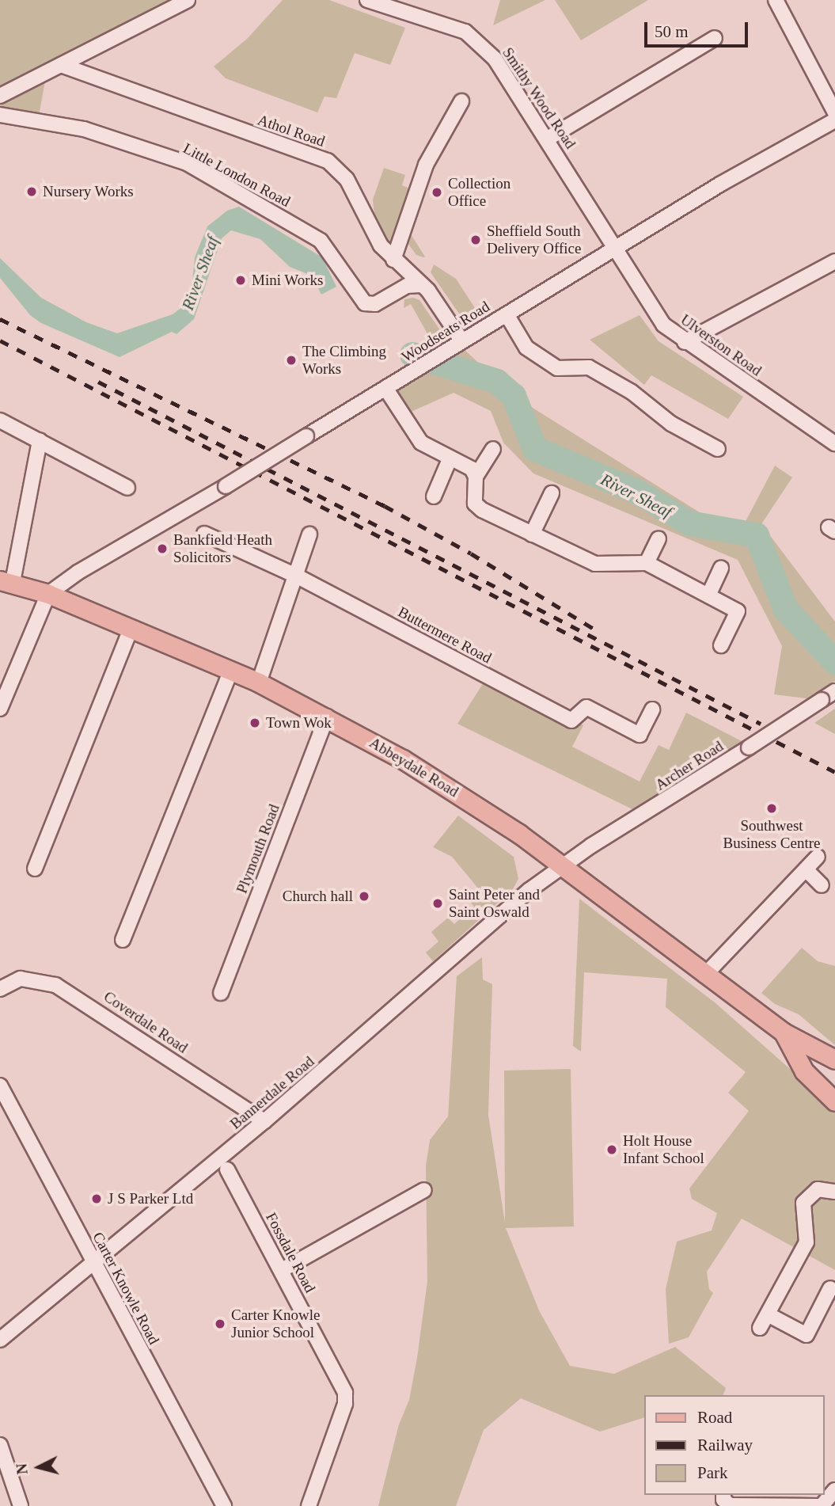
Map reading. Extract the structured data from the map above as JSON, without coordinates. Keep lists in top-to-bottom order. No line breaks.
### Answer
{"streets":{"main road":["Abbeydale Road"],"street":["Smithy Wood Road","Athol Road","Little London Road","Woodseats Road","Ulverston Road","Buttermere Road","Archer Road","Plymouth Road","Coverdale Road","Bannerdale Road","Fossdale Road","Carter Knowle Road"]},"crossings":[["Smithy Wood Road","Woodseats Road"],["Smithy Wood Road","Ulverston Road"],["Athol Road","Little London Road"],["Athol Road","Woodseats Road"],["Woodseats Road","Ulverston Road"],["Woodseats Road","Abbeydale Road"],["Archer Road","Abbeydale Road"],["Archer Road","Bannerdale Road"],["Abbeydale Road","Plymouth Road"],["Abbeydale Road","Bannerdale Road"],["Coverdale Road","Bannerdale Road"],["Bannerdale Road","Carter Knowle Road"]],"water":["River Sheaf"],"places":["Nursery Works","Collection Office","Sheffield South Delivery Office","Mini Works","The Climbing Works","Bankfield Heath Solicitors","Town Wok","Southwest Business Centre","Church hall","Saint Peter and Saint Oswald","Holt House Infant School","J S Parker Ltd","Carter Knowle Junior School"],"legend":["Road","Railway","Park"],"scale_bar":"50 m","north":"left"}
